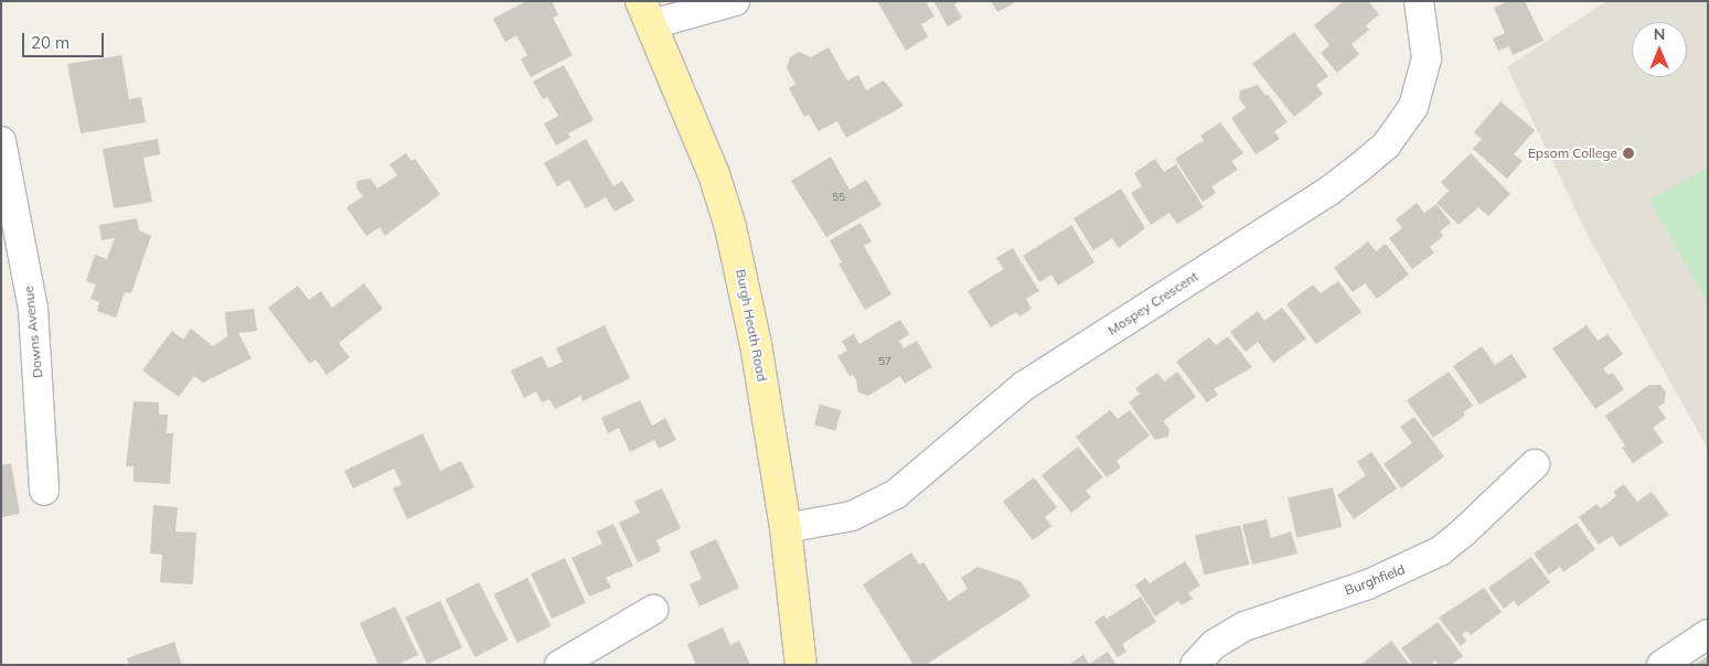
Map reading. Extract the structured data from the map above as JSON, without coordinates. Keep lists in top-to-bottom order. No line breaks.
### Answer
{"streets":{"main road":["Burgh Heath Road"],"street":["Mospey Crescent","Downs Avenue","Burghfield"]},"crossings":[["Mospey Crescent","Burgh Heath Road"]],"places":["Epsom College"],"house_numbers":["55","57"],"scale_bar":"20 m","north":"top"}
